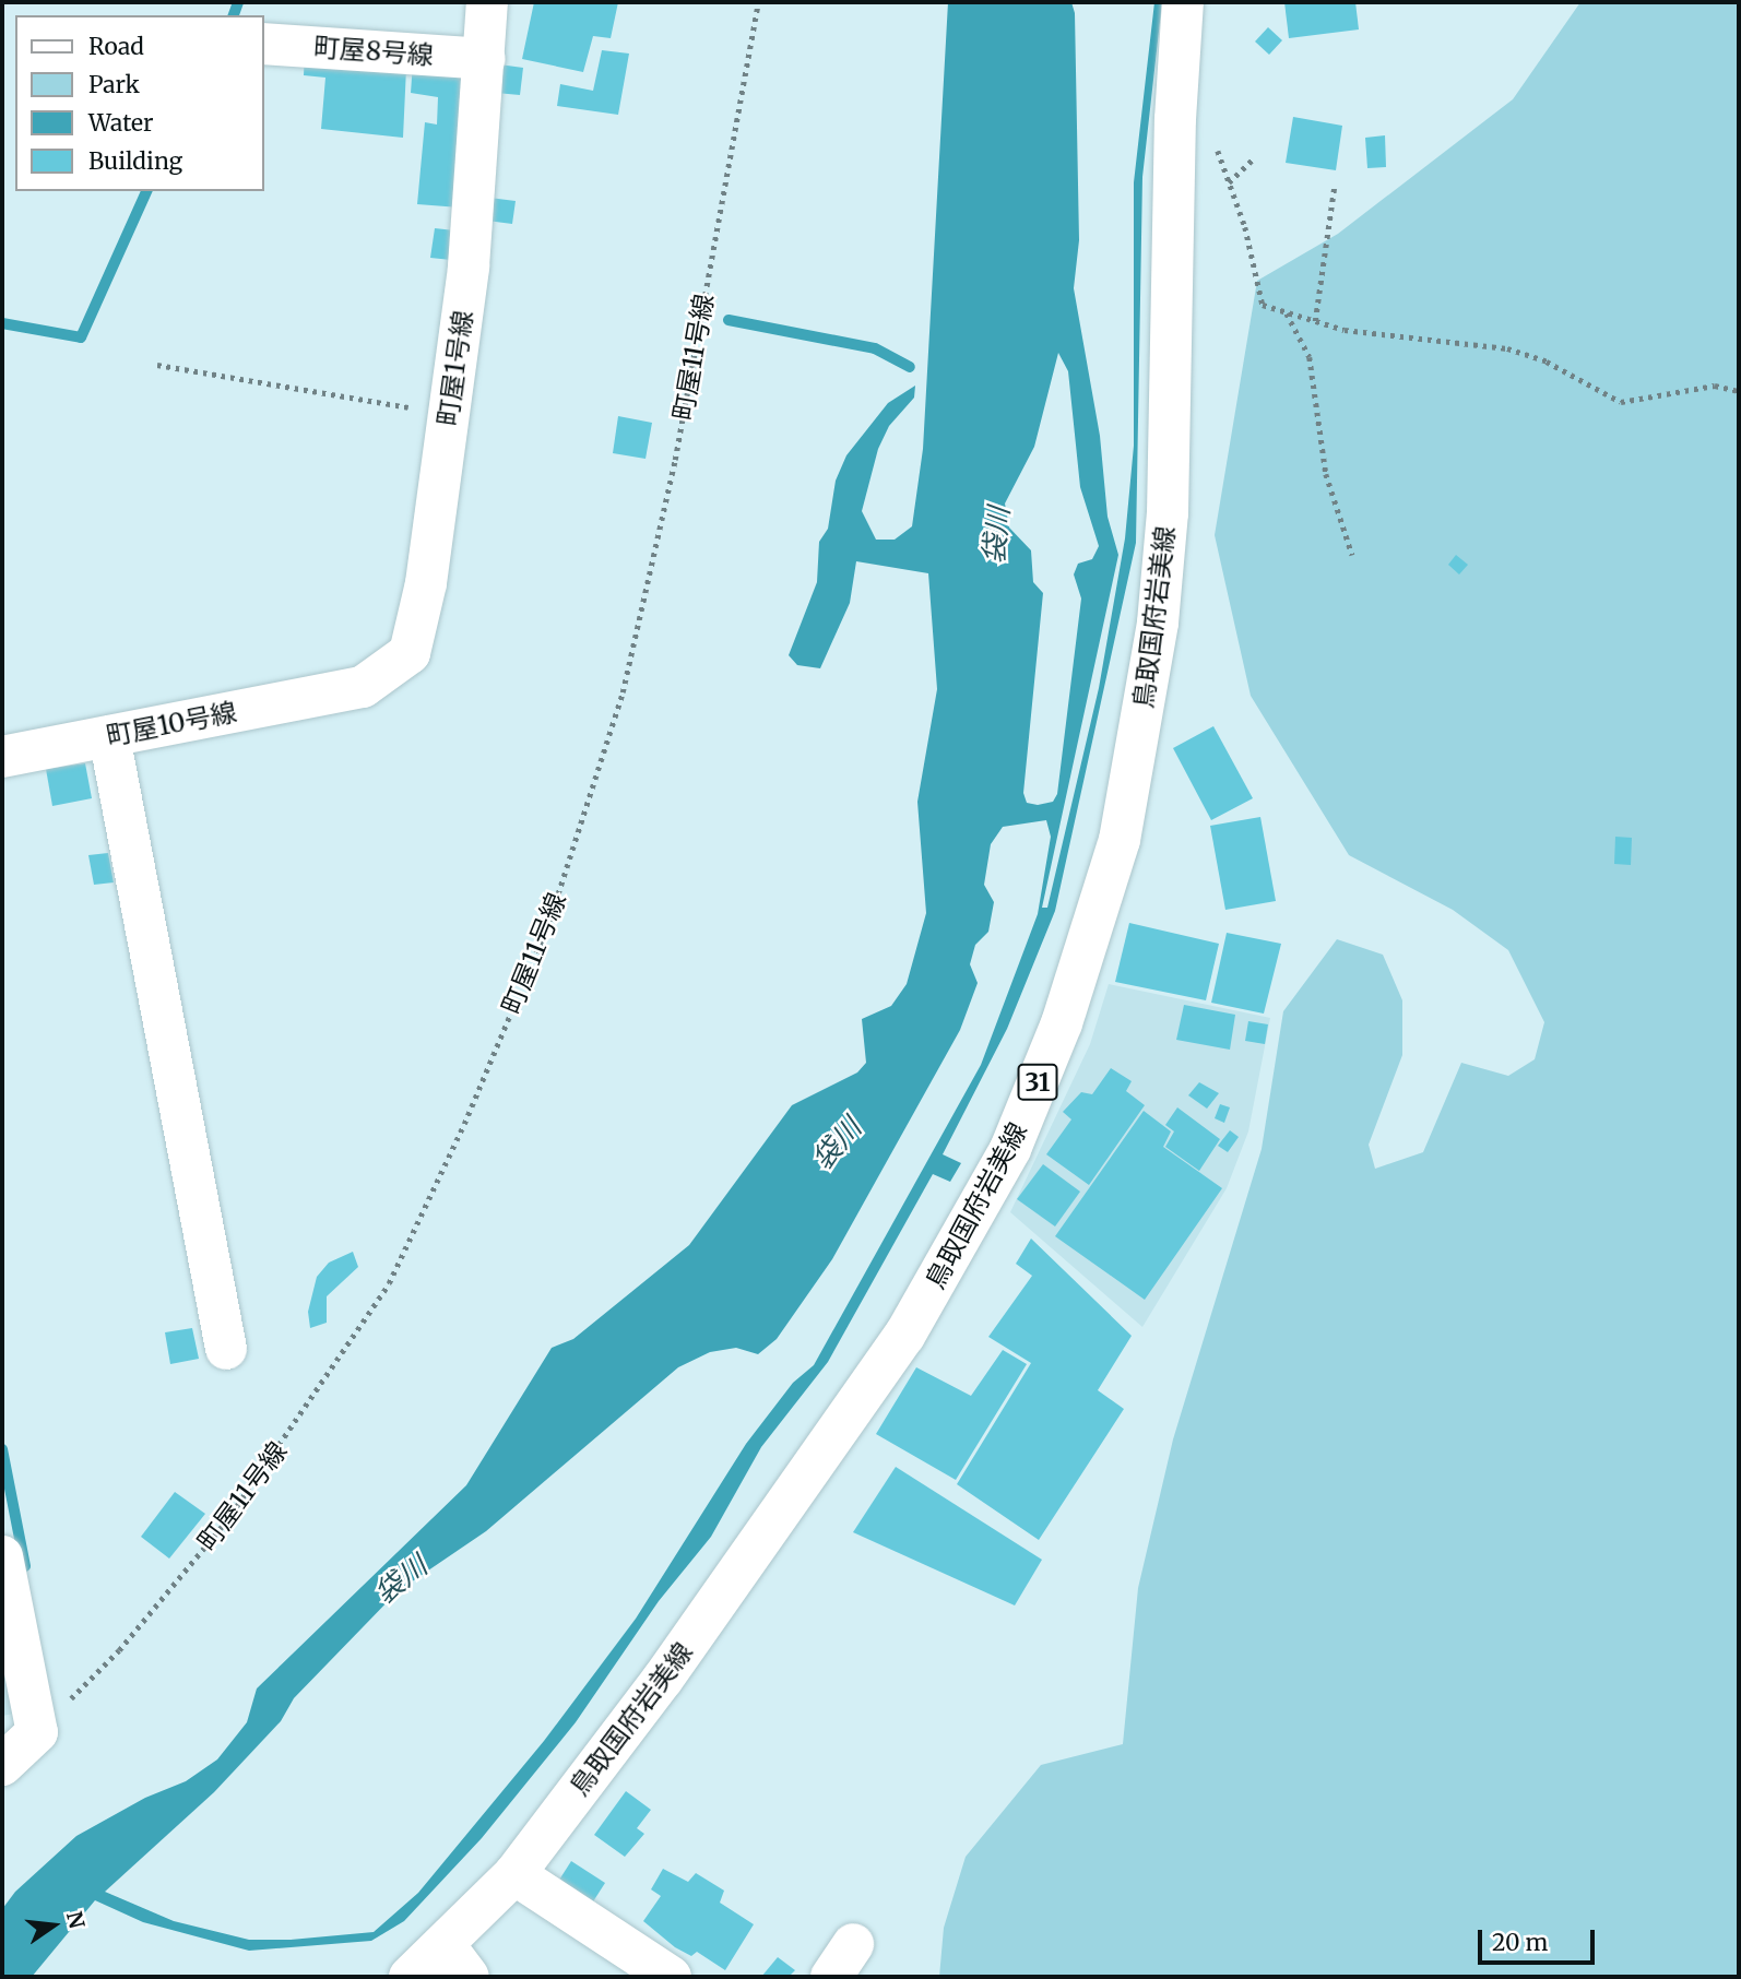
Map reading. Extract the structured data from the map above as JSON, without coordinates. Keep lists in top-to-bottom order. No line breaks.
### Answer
{"streets":{"street":["町屋8号線","町屋1号線","鳥取国府岩美線","町屋10号線","31"],"path":["町屋11号線"]},"crossings":[["町屋8号線","町屋1号線"],["町屋1号線","町屋10号線"]],"water":["袋川"],"legend":["Road","Park","Water","Building"],"scale_bar":"20 m","north":"right"}
